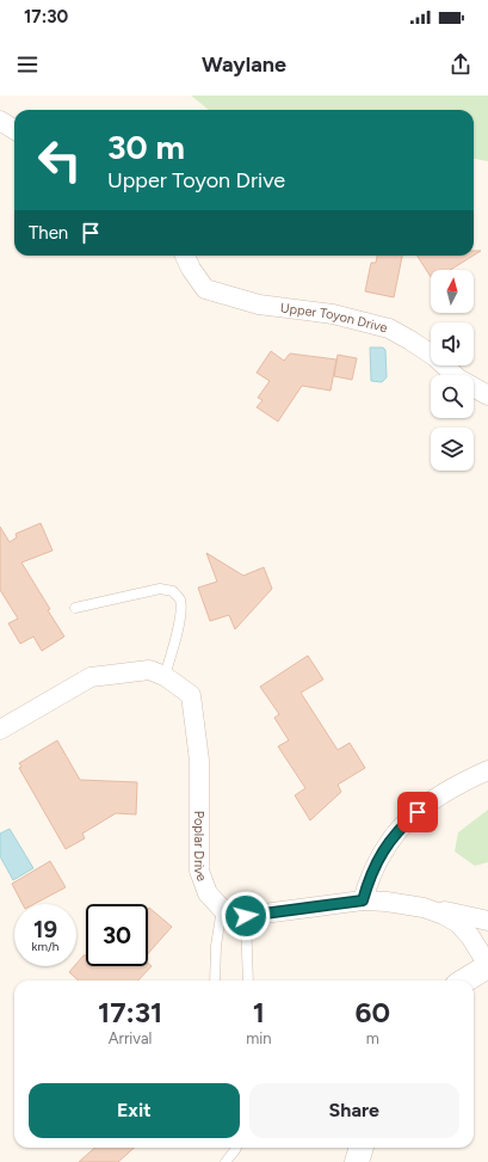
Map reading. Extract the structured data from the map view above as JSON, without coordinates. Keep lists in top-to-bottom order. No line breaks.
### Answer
{"streets":{"street":["Upper Toyon Drive","Poplar Drive"]},"north":"top","page":{"status":"17:30","header":"Waylane","turn":["30 m","Upper Toyon Drive"],"then":"Then","speed":"19 km/h","limit":"30","eta":["17:31","Arrival","1","min","60","m"],"buttons":["Exit","Share"]}}
